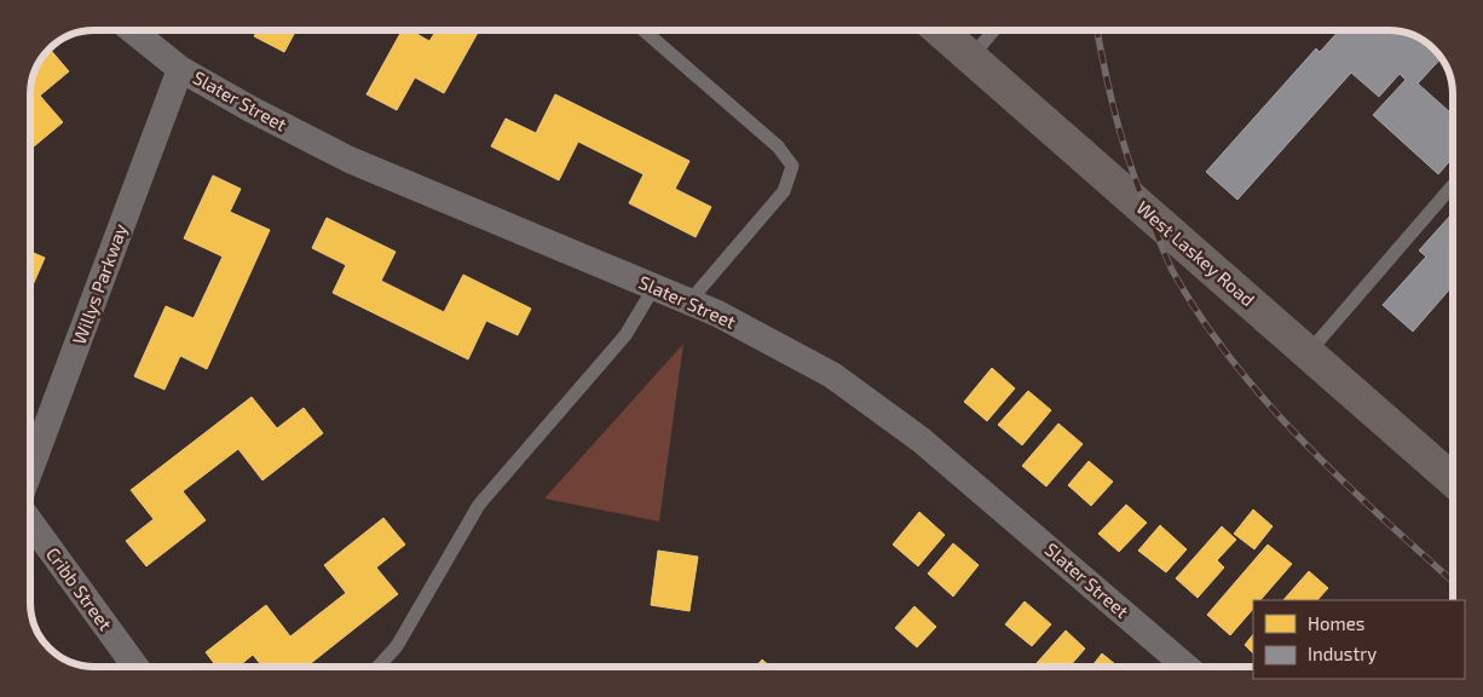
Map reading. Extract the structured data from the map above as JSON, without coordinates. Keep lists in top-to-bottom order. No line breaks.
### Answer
{"streets":{"main road":["West Laskey Road"],"street":["Slater Street","Willys Parkway","Cribb Street"]},"crossings":[["Slater Street","Willys Parkway"]],"legend":["Homes","Industry"]}
